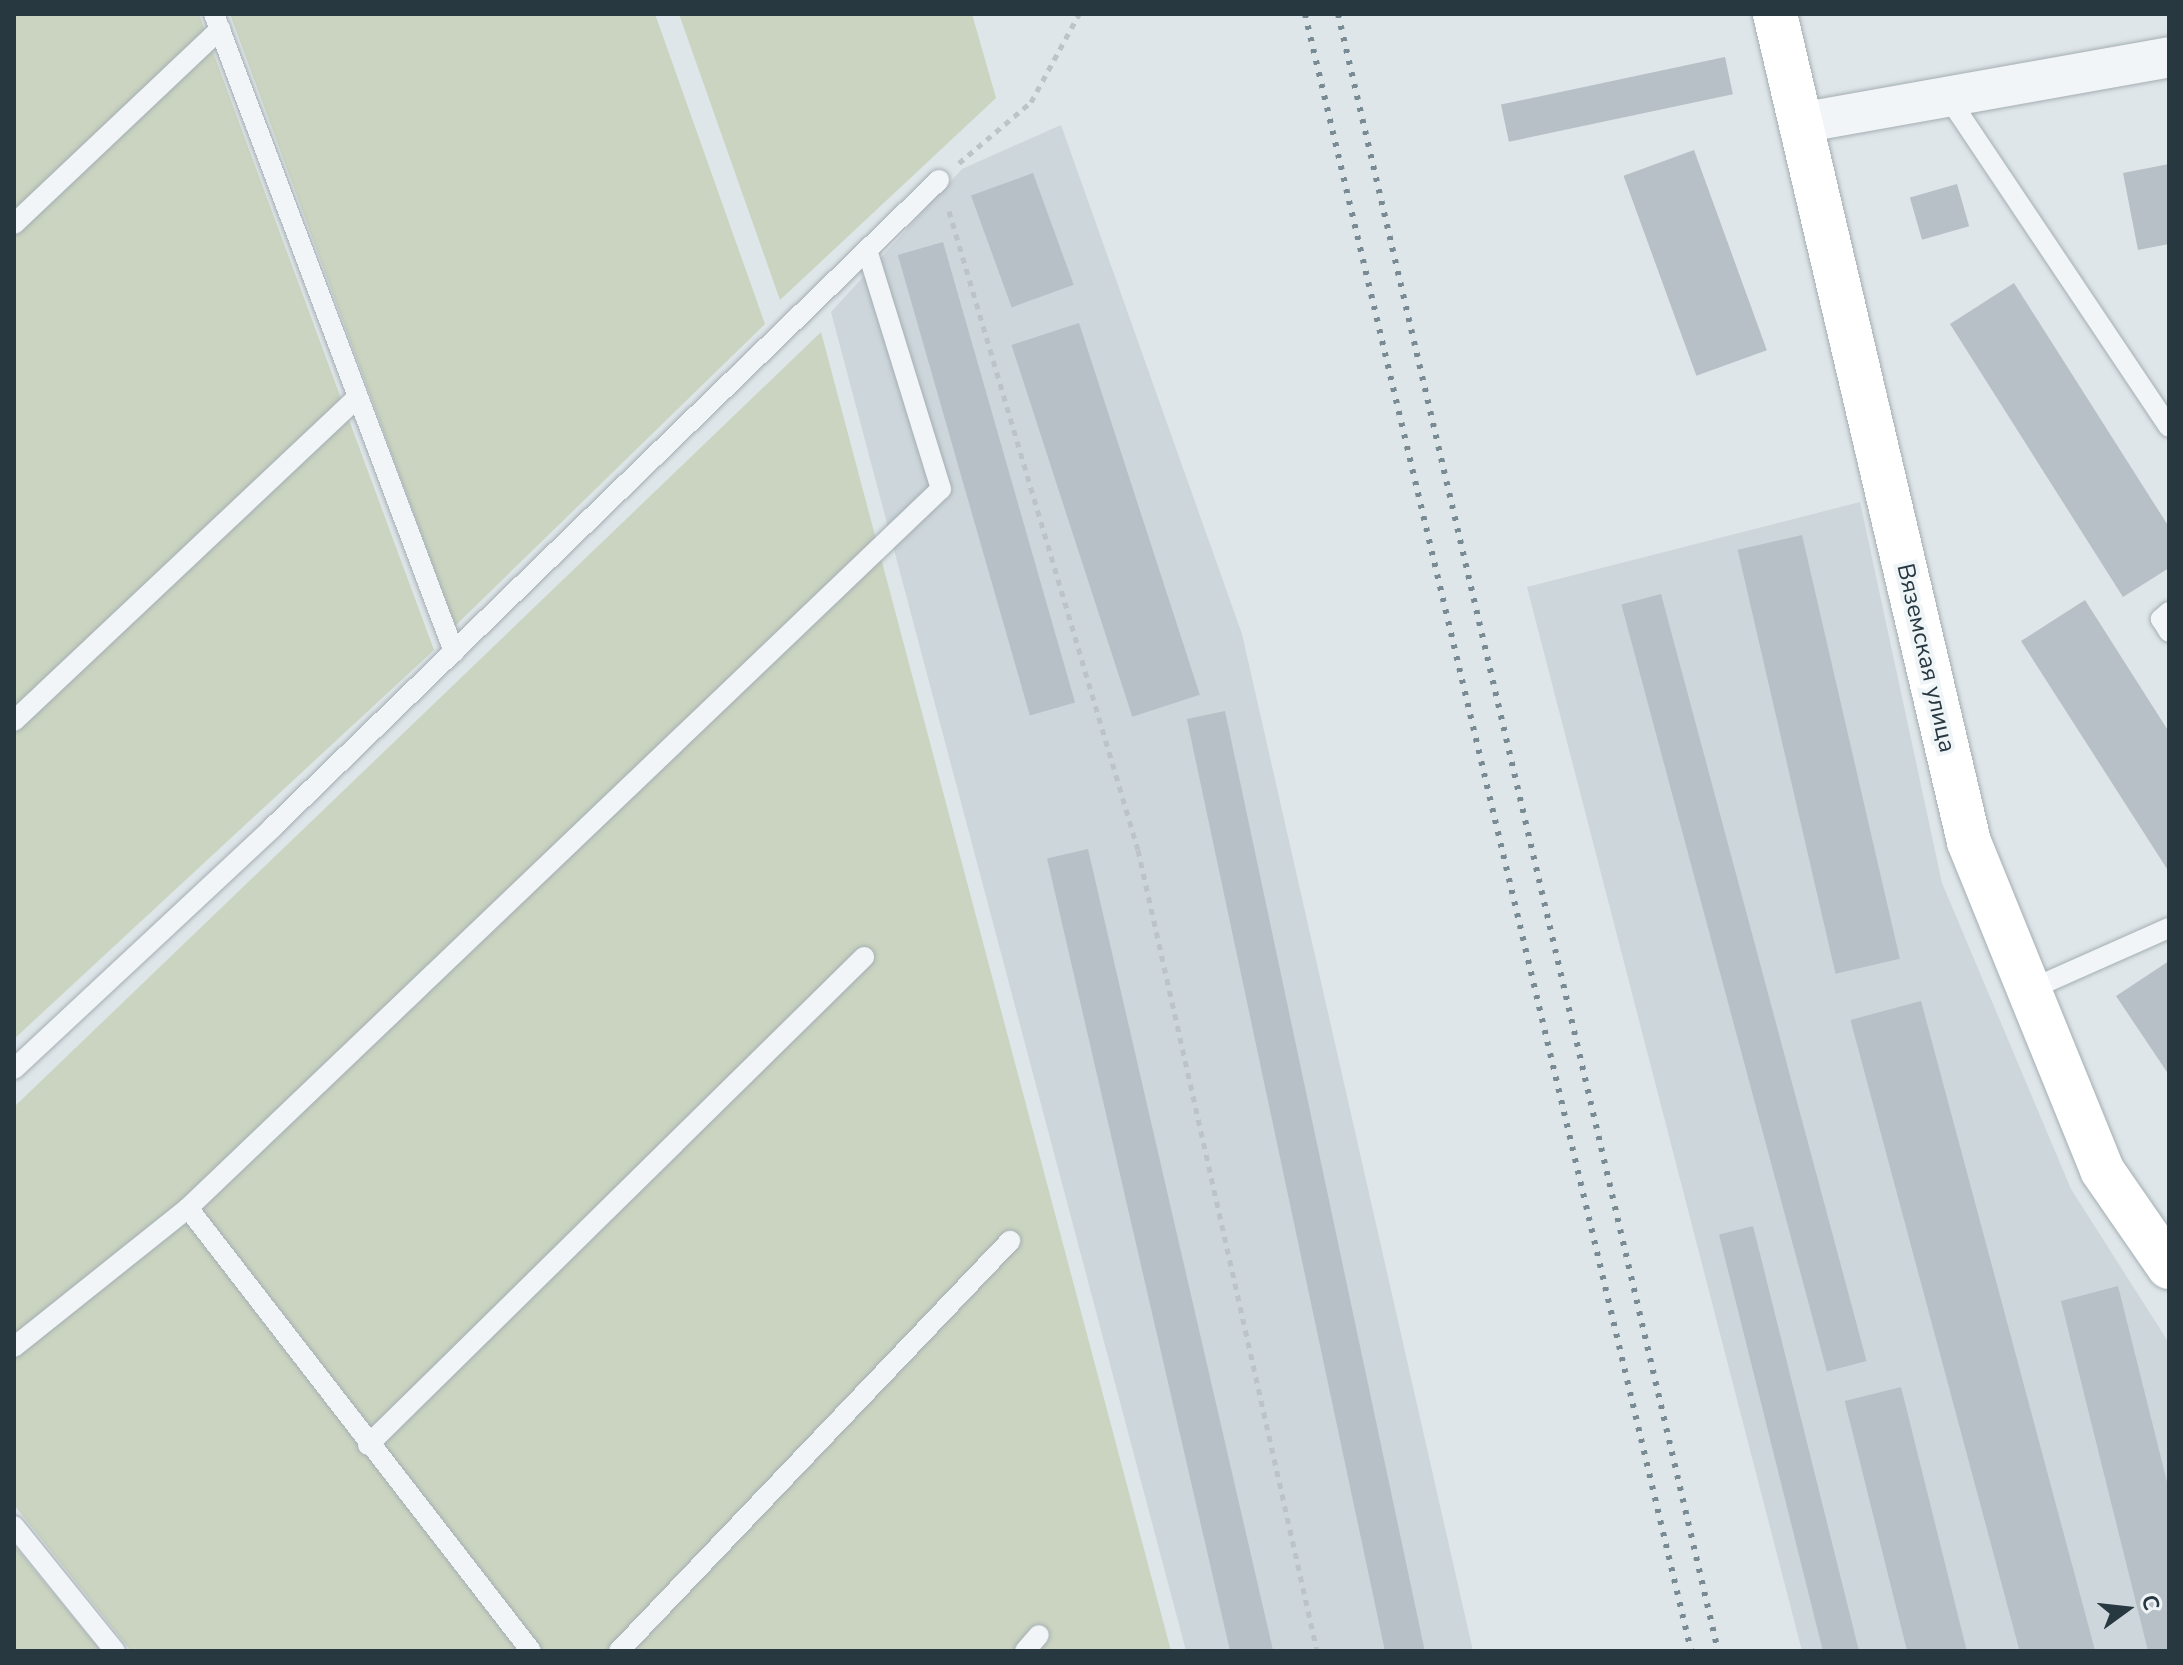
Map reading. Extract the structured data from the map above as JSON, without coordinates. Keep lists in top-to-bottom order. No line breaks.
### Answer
{"streets":{"main road":["Вяземская улица"]},"north":"right"}
